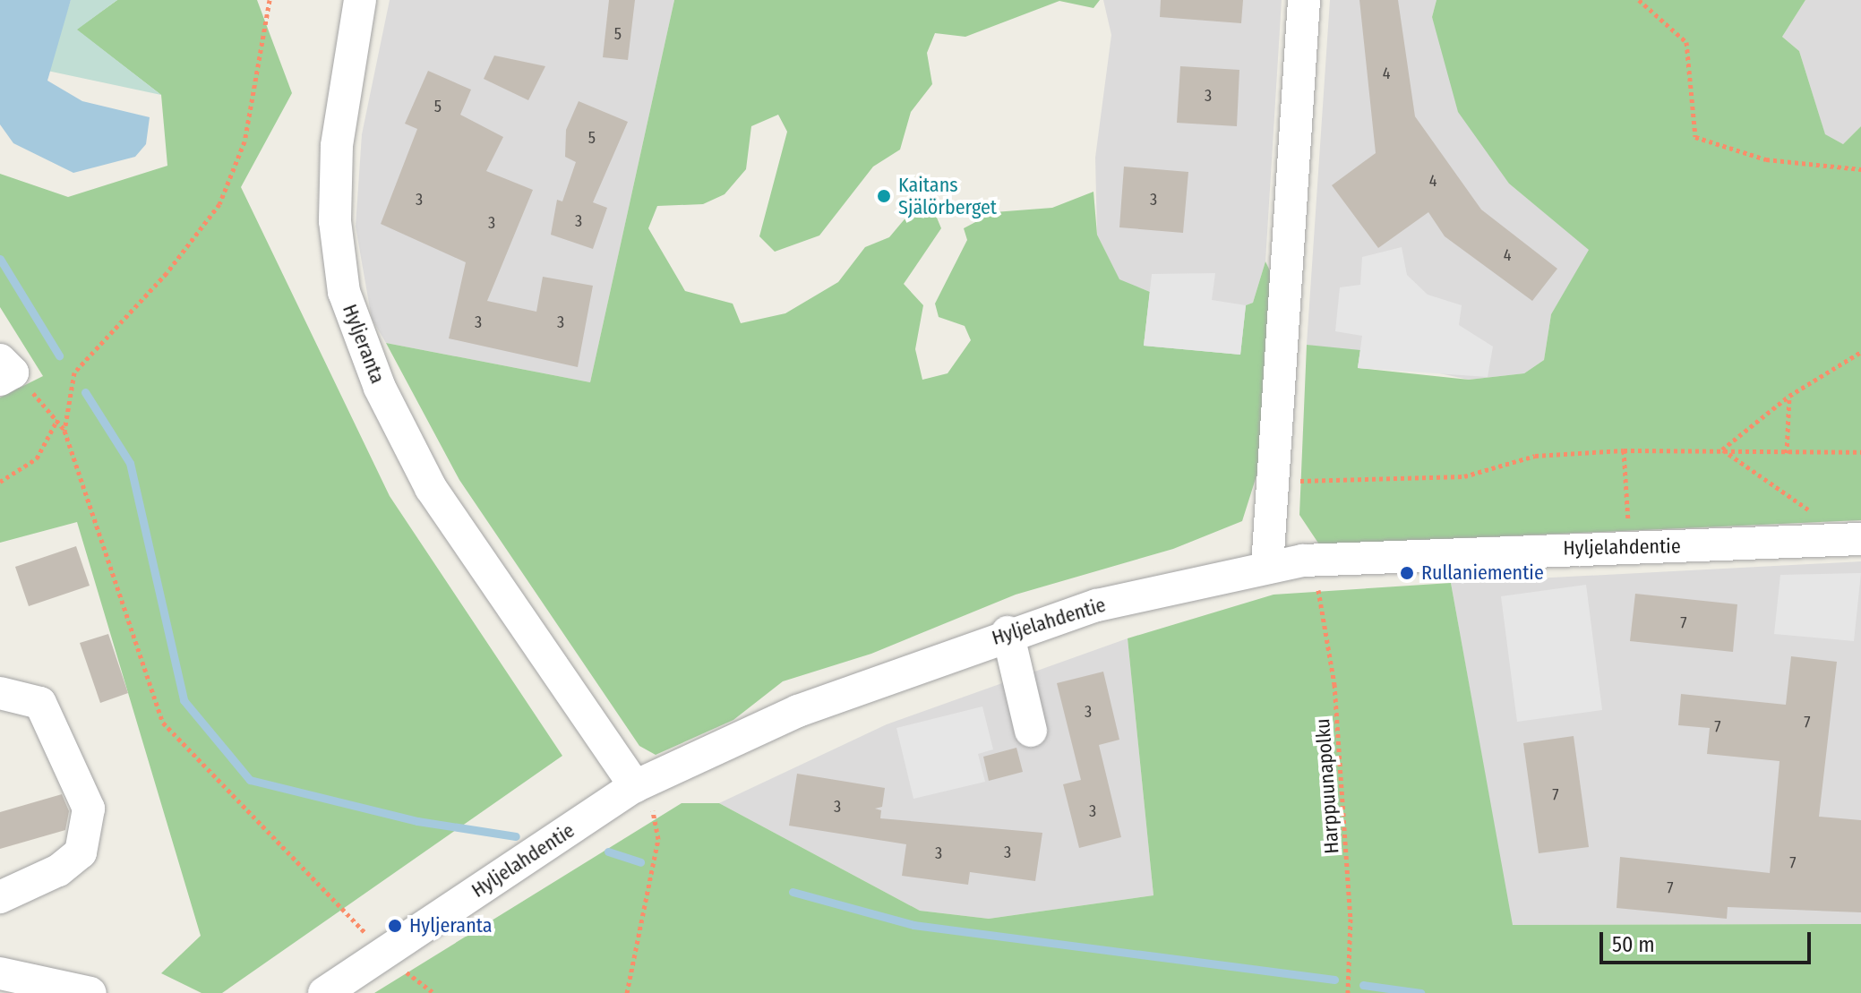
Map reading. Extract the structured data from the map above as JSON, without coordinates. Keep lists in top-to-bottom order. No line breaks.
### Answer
{"streets":{"street":["Hyljeranta","Hyljelahdentie"],"path":["Harppuunapolku"]},"crossings":[["Hyljeranta","Hyljelahdentie"]],"places":["Kaitans Själörberget","Rullaniementie","Hyljeranta"],"house_numbers":["5","4","3","5","5","4","3","3","3","3","4","3","3","7","3","7","7","7","3","3","3","3","7","7"],"scale_bar":"50 m"}
